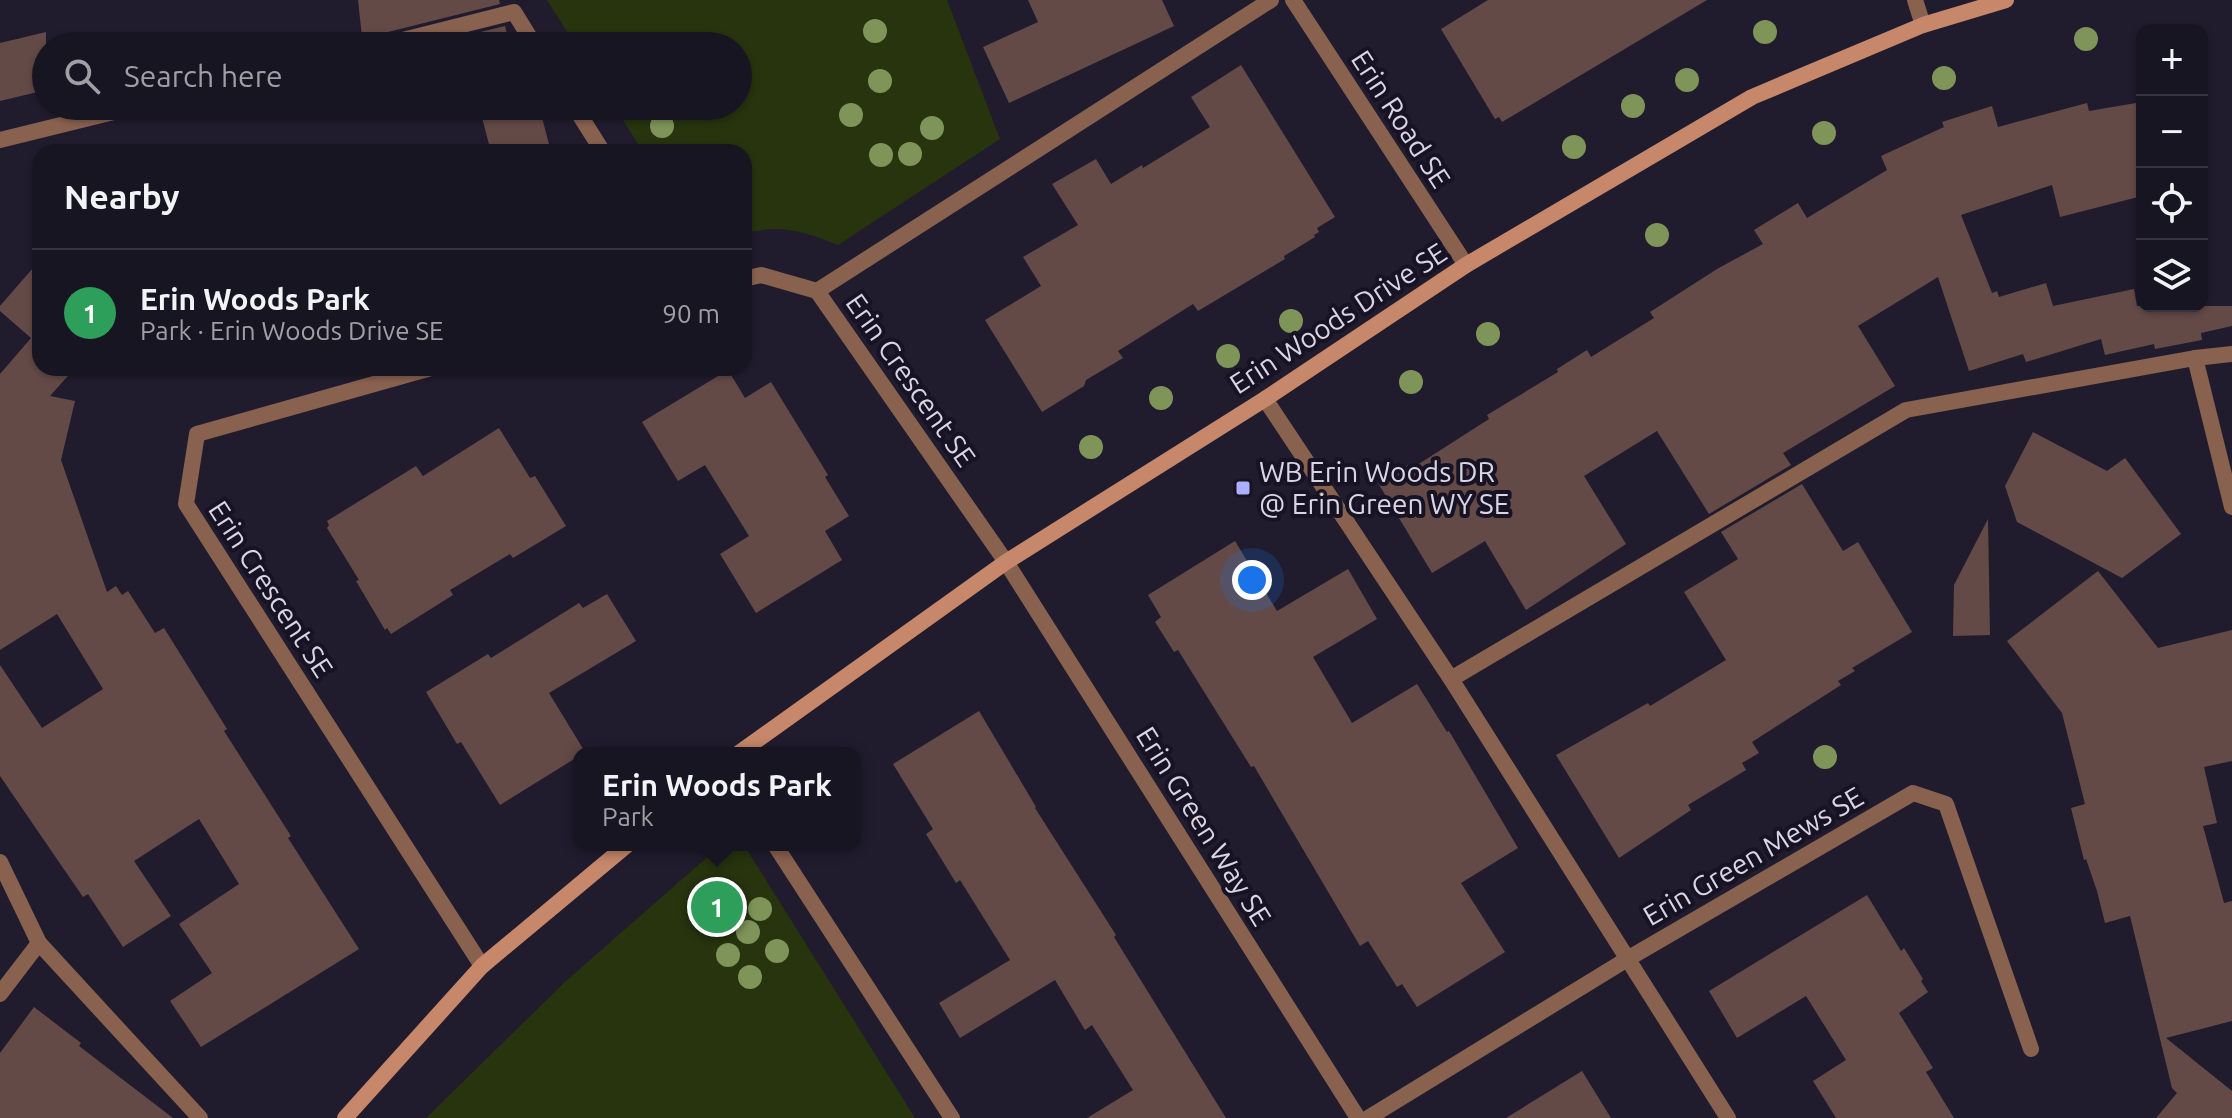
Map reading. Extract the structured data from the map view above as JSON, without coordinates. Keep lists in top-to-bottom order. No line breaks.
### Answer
{"streets":{"street":["Erin Road SE","Erin Woods Drive SE","Erin Crescent SE","Erin Green Way SE","Erin Green Mews SE"]},"crossings":[["Erin Road SE","Erin Woods Drive SE"],["Erin Woods Drive SE","Erin Crescent SE"],["Erin Woods Drive SE","Erin Green Way SE"],["Erin Crescent SE","Erin Green Way SE"]],"places":{"transit":["WB Erin Woods DR @ Erin Green WY SE"]},"page":{"map_buttons":["+","−"],"search":"Search here","heading":"Nearby","list":[{"mark":"1","name":"Erin Woods Park","note":"Park · Erin Woods Drive SE","value":"90 m"}],"popup":["Erin Woods Park","Park"],"pins":"1"}}
